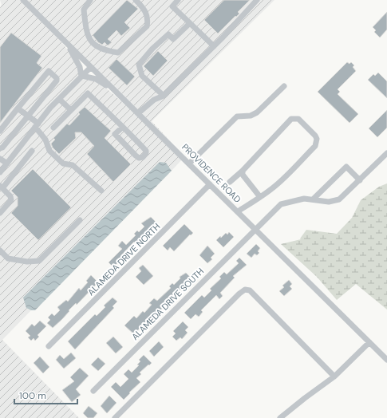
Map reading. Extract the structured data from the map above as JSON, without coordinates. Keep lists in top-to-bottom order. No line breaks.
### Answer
{"streets":{"street":["PROVIDENCE ROAD","ALAMEDA DRIVE NORTH","ALAMEDA DRIVE SOUTH"]},"crossings":[["PROVIDENCE ROAD","ALAMEDA DRIVE NORTH"],["PROVIDENCE ROAD","ALAMEDA DRIVE SOUTH"]],"scale_bar":"100 m"}
